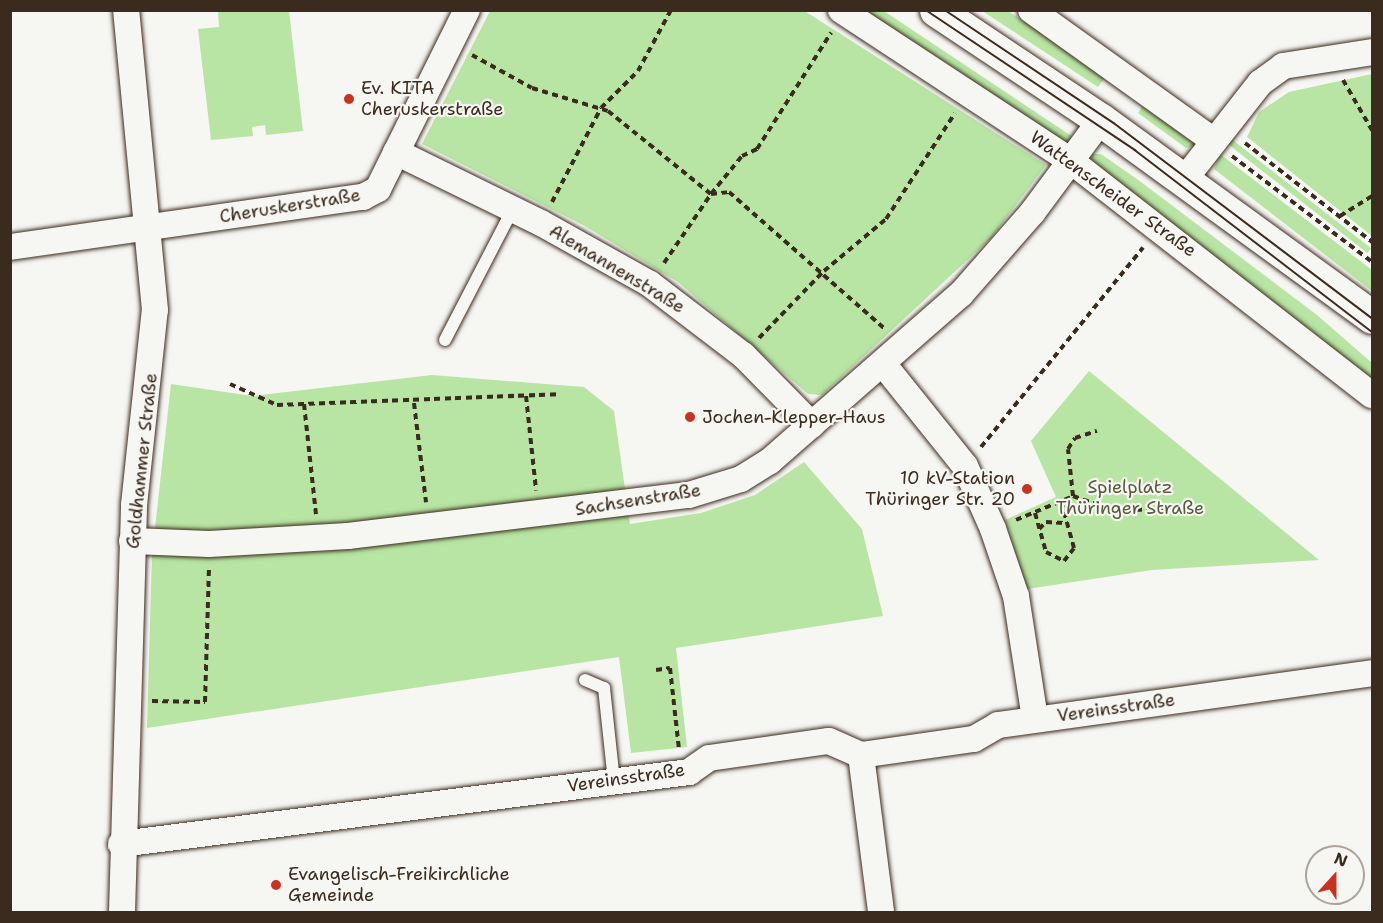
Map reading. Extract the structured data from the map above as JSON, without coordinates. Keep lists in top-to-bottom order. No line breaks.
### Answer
{"streets":{"street":["Wattenscheider Straße","Cheruskerstraße","Alemannenstraße","Goldhammer Straße","Sachsenstraße","Vereinsstraße"]},"crossings":[["Wattenscheider Straße","Sachsenstraße"],["Cheruskerstraße","Alemannenstraße"],["Cheruskerstraße","Goldhammer Straße"],["Alemannenstraße","Sachsenstraße"],["Goldhammer Straße","Sachsenstraße"],["Goldhammer Straße","Vereinsstraße"]],"parks":["Spielplatz Thüringer Straße"],"places":["Ev. KITA Cheruskerstraße","Jochen-Klepper-Haus","10 kV-Station Thüringer Str. 20","Evangelisch-Freikirchliche Gemeinde"],"north":"top"}
